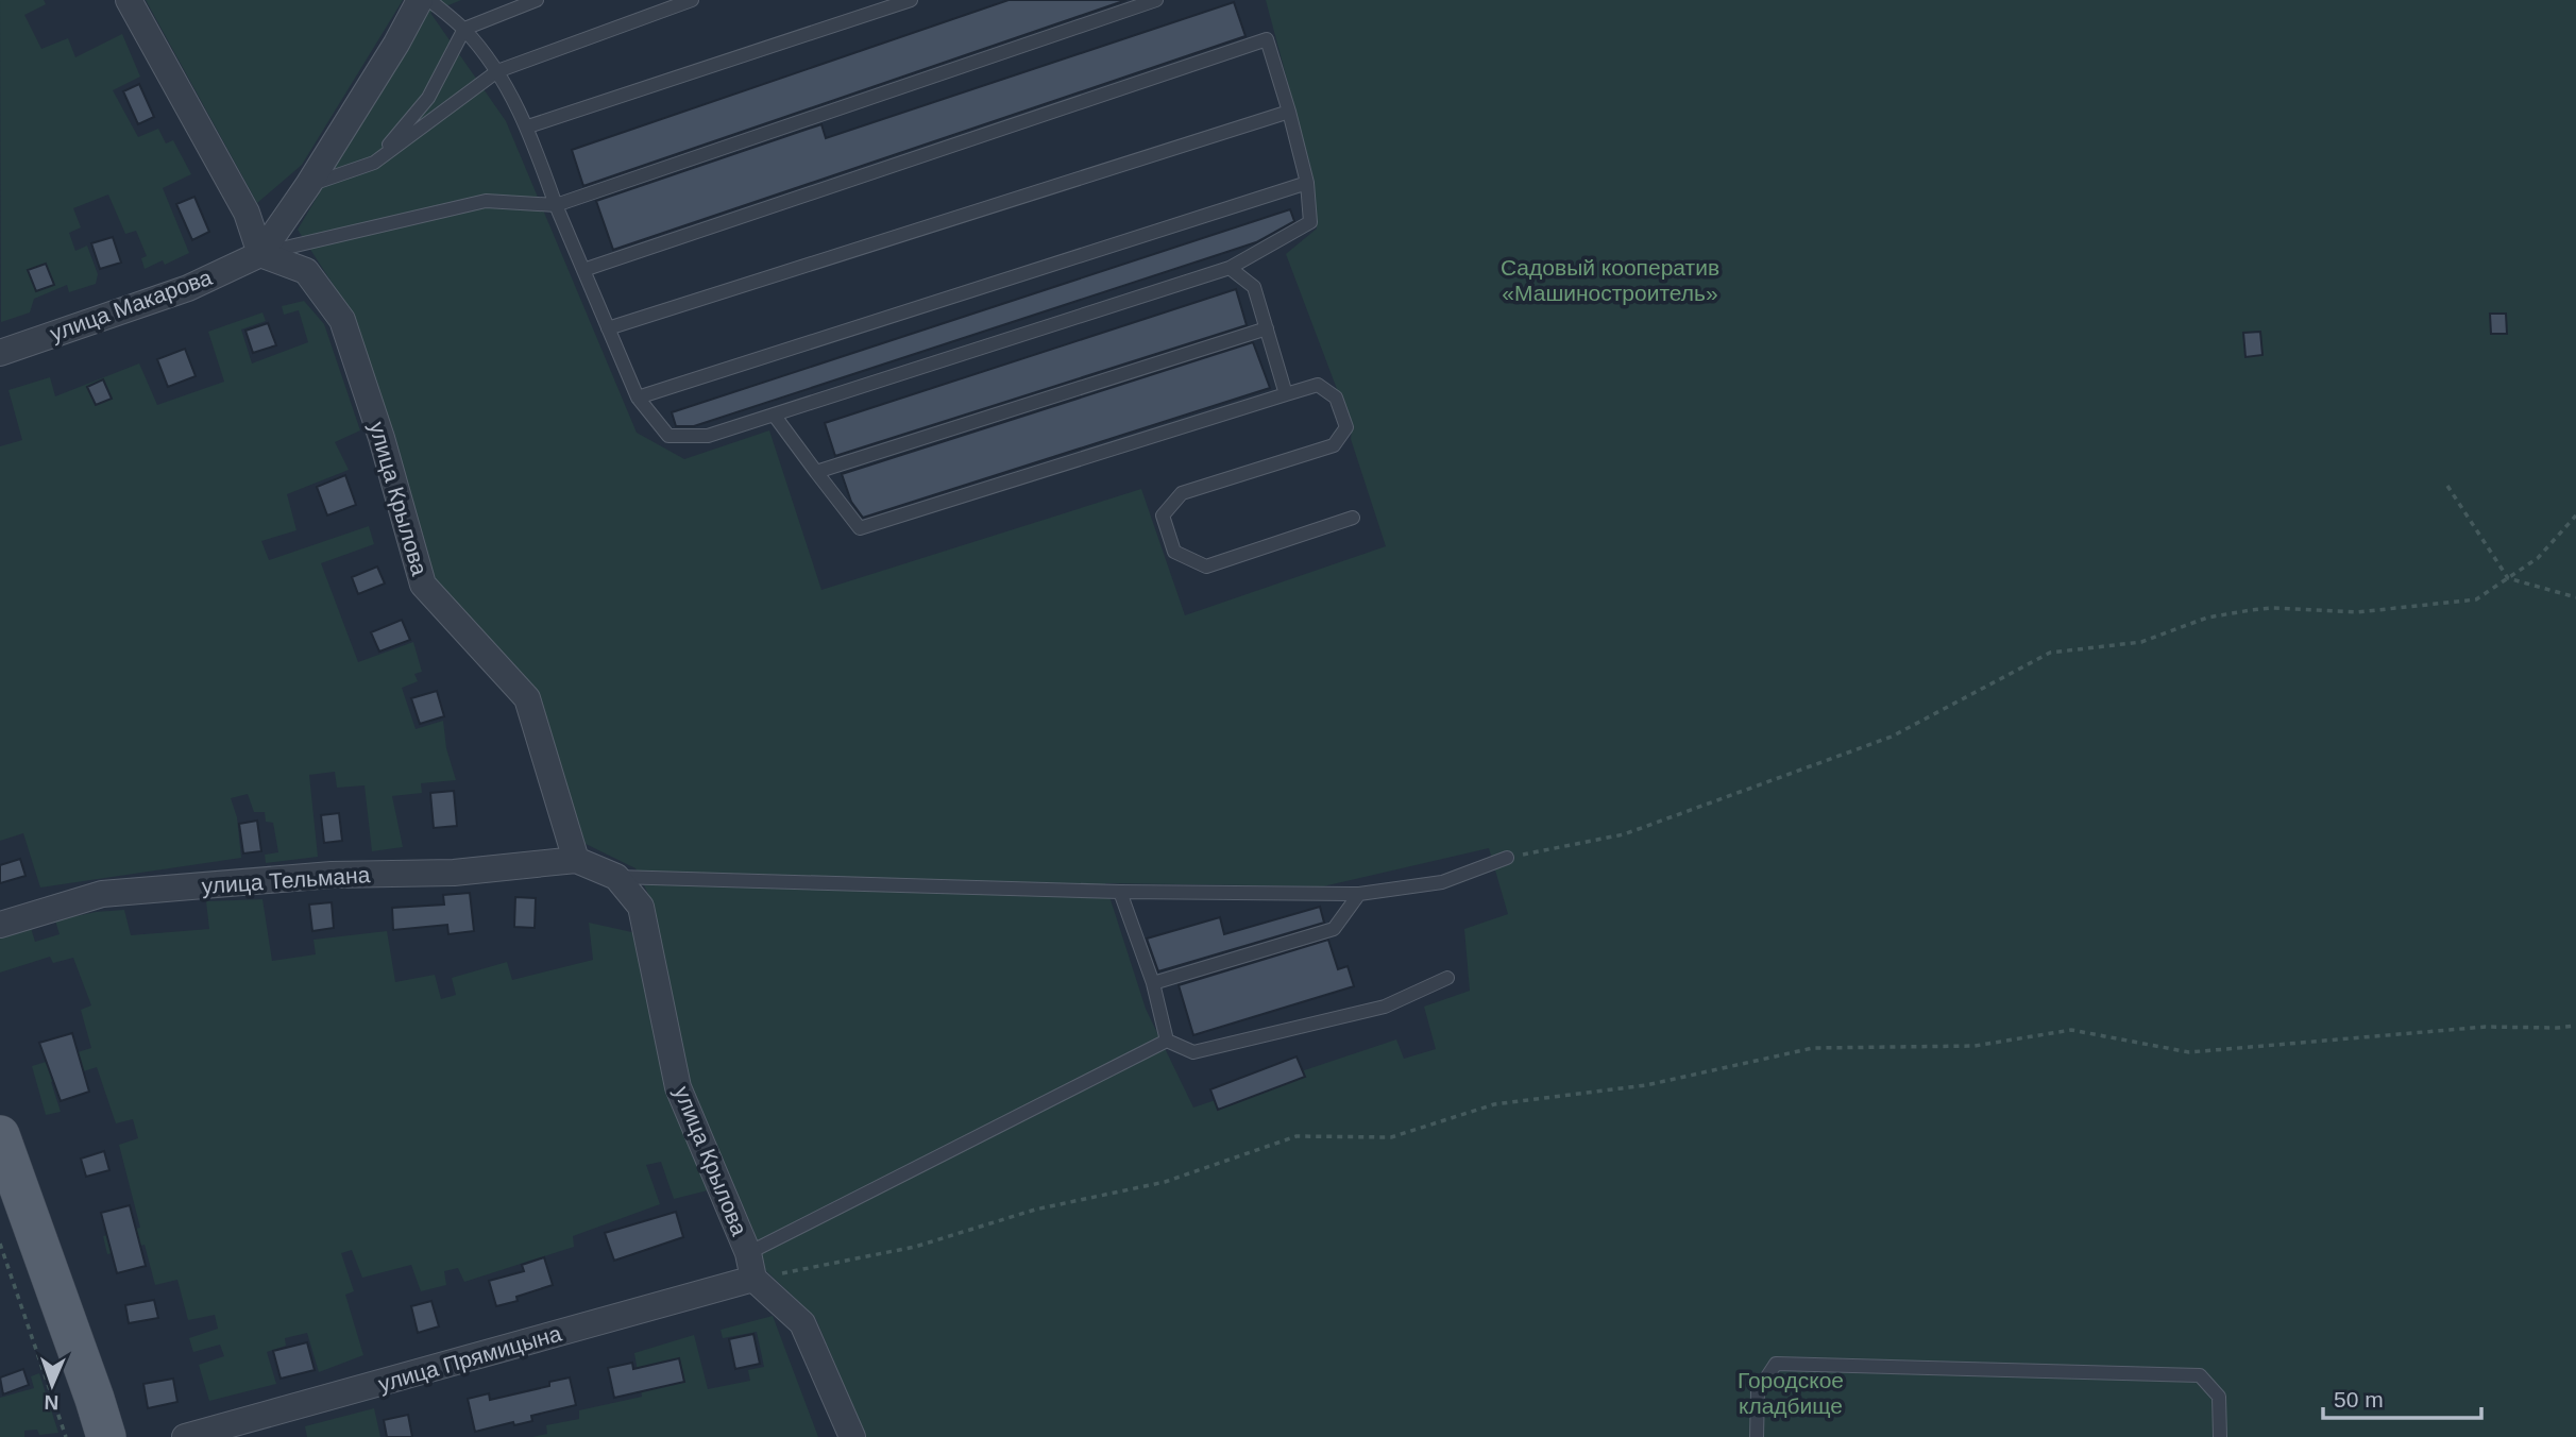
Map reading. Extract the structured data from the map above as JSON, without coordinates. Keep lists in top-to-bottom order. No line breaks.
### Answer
{"streets":{"street":["улица Макарова","улица Крылова","улица Тельмана","улица Прямицына"]},"crossings":[["улица Макарова","улица Крылова"],["улица Крылова","улица Тельмана"],["улица Крылова","улица Прямицына"]],"parks":["Садовый кооператив «Машиностроитель»","Городское кладбище"],"scale_bar":"50 m","north":"bottom"}
